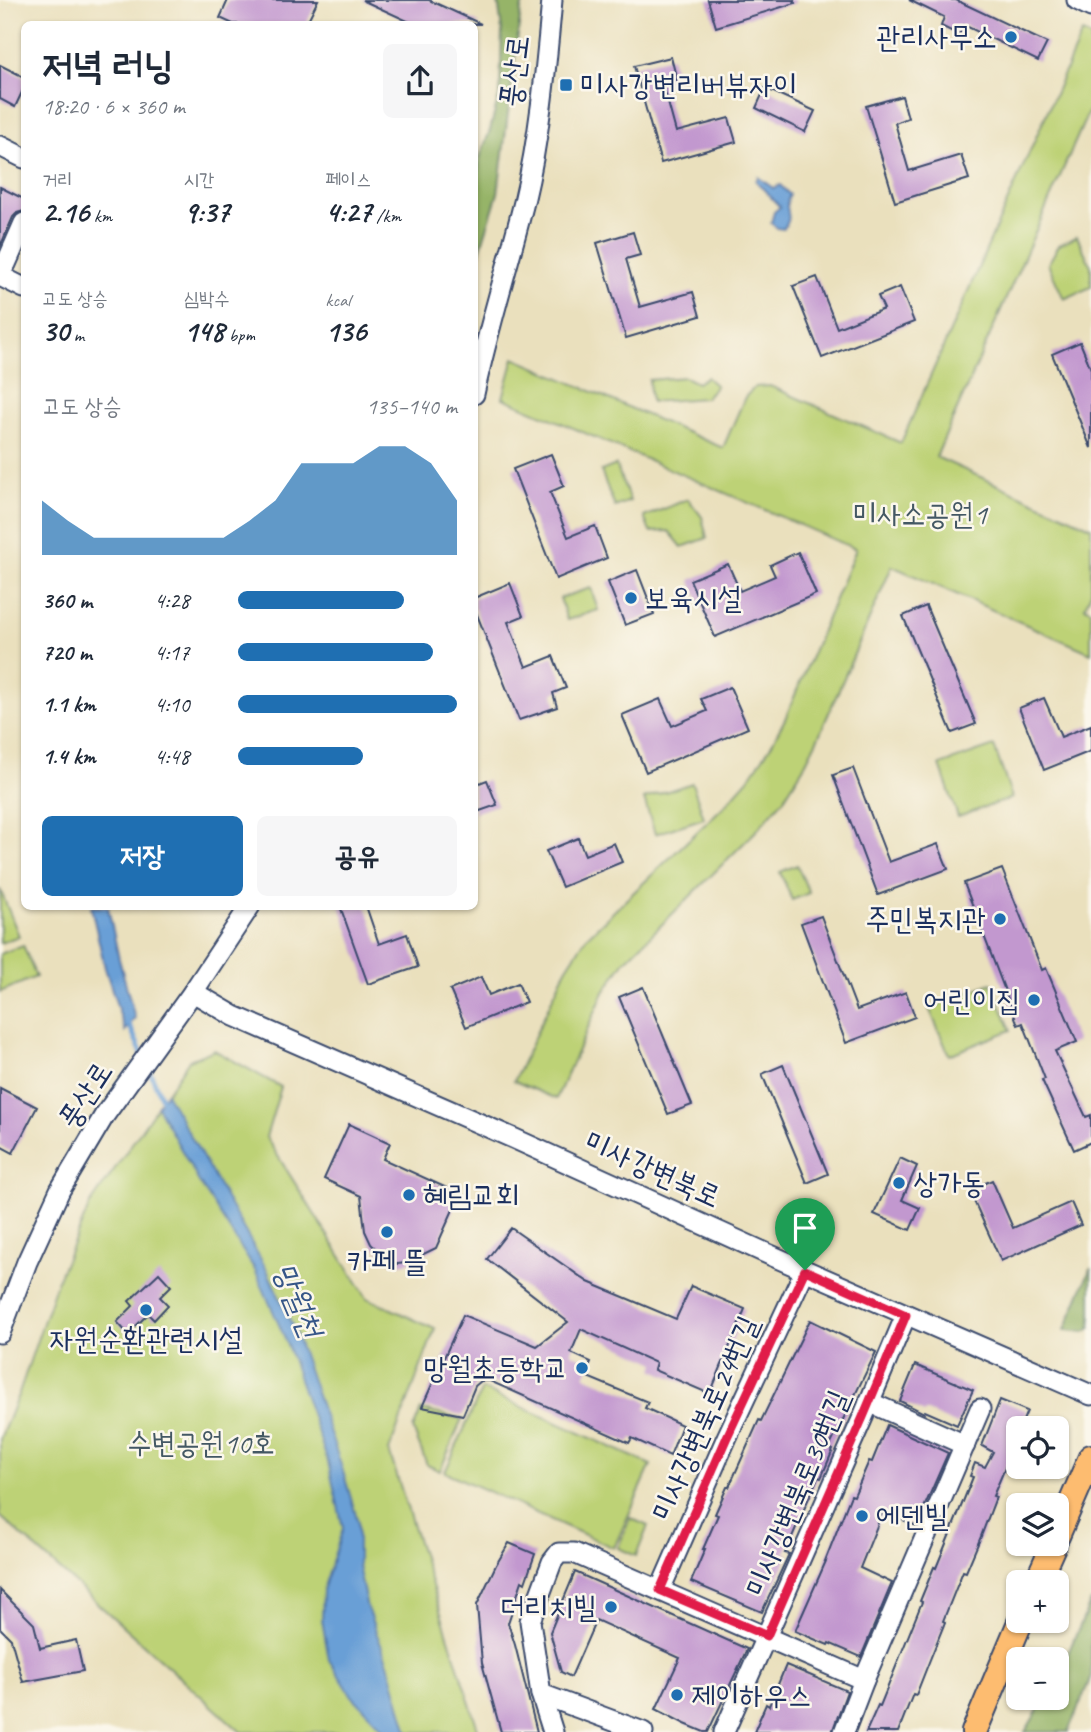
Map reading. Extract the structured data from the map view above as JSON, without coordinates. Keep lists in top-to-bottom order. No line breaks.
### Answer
{"streets":{"street":["풍산로","미사강변북로","미사강변북로24번길","미사강변북로30번길"]},"crossings":[["풍산로","미사강변북로"],["미사강변북로","미사강변북로24번길"],["미사강변북로","미사강변북로30번길"]],"water":["망월천"],"parks":["미사소공원1","수변공원10호"],"places":{"other":["관리사무소","보육시설","주민복지관","어린이집","상가동","혜림교회","카페 뜰","자원순환관련시설","망월초등학교","에덴빌","더리치빌","제이하우스"],"transit":["미사강변리버뷰자이"]},"page":{"heading":["저녁 러닝","18:20 · 6 × 360 m"],"stats":[["거리","2.16 km"],["시간","9:37"],["페이스","4:27 /km"],["고도 상승","30 m"],["심박수","148 bpm"],["kcal","136"]],"chart":["고도 상승","135–140 m"],"list":[{"name":"360 m","note":"4:28"},{"name":"720 m","note":"4:17"},{"name":"1.1 km","note":"4:10"},{"name":"1.4 km","note":"4:48"}],"buttons":["저장","공유"],"map_buttons":["+","−"]}}
